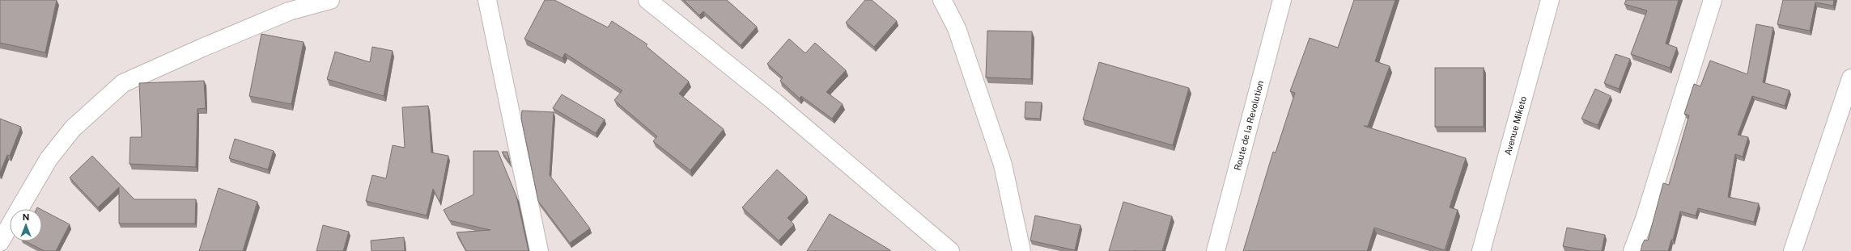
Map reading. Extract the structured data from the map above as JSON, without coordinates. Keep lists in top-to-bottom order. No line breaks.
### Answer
{"streets":{"street":["Route de la Revolution","Avenue Miketo"]},"north":"top"}
